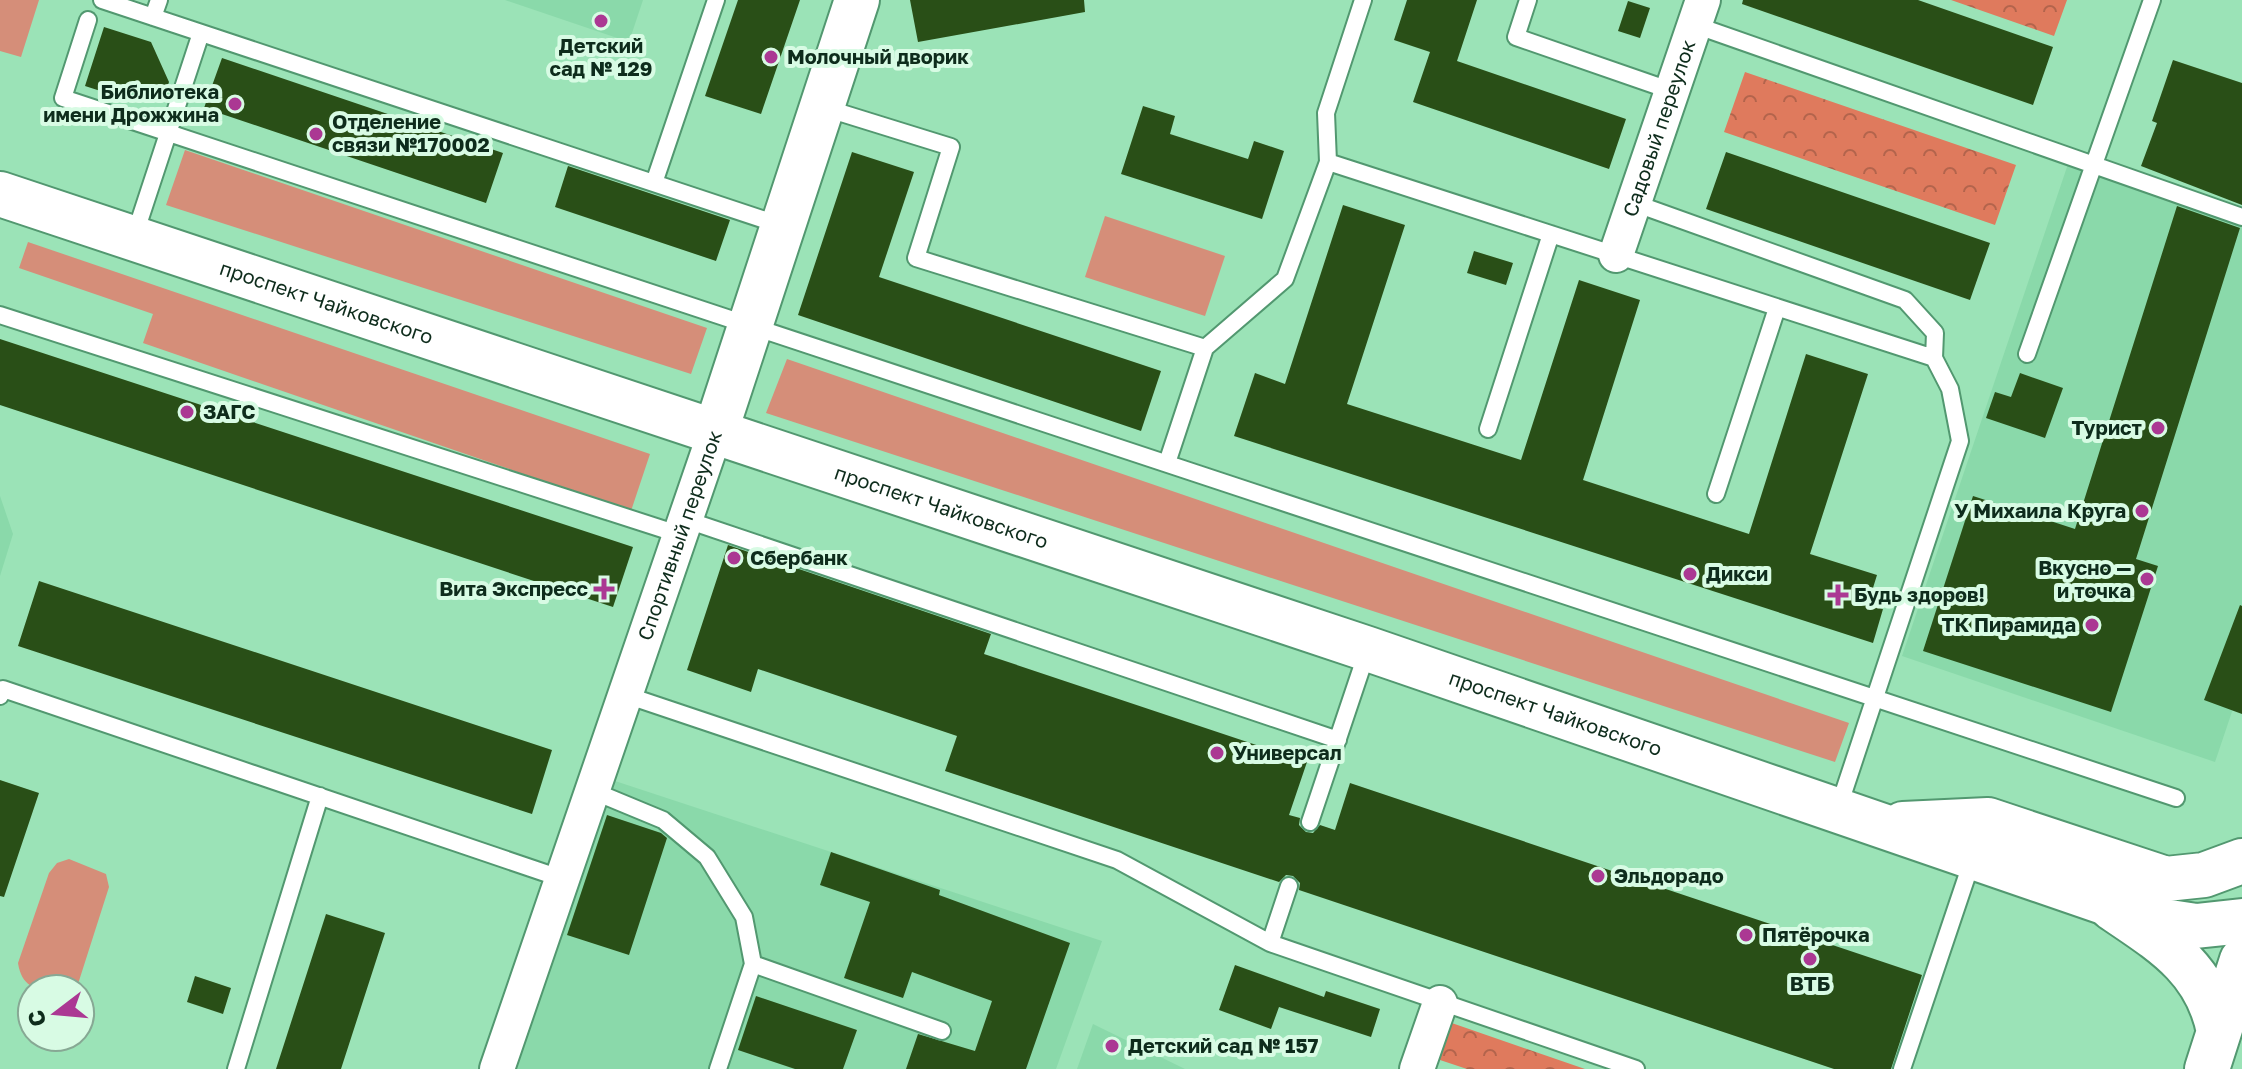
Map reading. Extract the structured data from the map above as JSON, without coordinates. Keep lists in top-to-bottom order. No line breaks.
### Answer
{"streets":{"main road":["проспект Чайковского","Спортивный переулок"],"street":["Садовый переулок"]},"crossings":[["проспект Чайковского","Спортивный переулок"]],"places":{"other":["Детский сад № 129","Молочный дворик","Библиотека имени Дрожжина","Отделение связи №170002","ЗАГС","Турист","У Михаила Круга","Сбербанк","Дикси","Вкусно — и точка","ТК Пирамида","Универсал","Эльдорадо","Пятёрочка","ВТБ","Детский сад № 157"],"health":["Вита Экспресс","Будь здоров!"]},"north":"left"}
